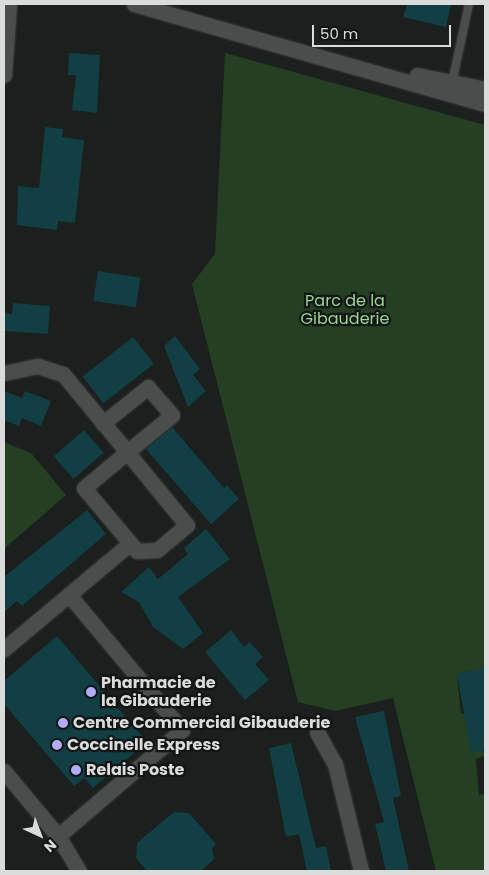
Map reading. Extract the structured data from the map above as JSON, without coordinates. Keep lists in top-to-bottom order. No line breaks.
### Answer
{"parks":["Parc de la Gibauderie"],"places":["Pharmacie de la Gibauderie","Centre Commercial Gibauderie","Coccinelle Express","Relais Poste"],"scale_bar":"50 m","north":"bottom right"}
